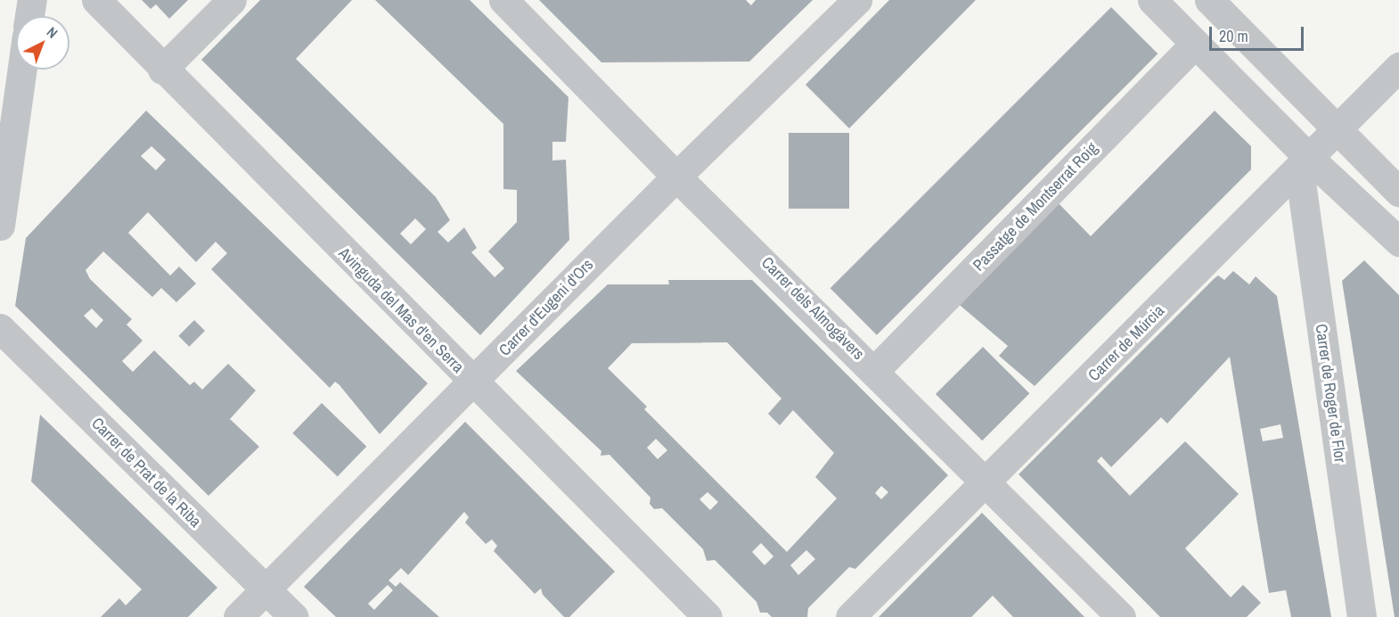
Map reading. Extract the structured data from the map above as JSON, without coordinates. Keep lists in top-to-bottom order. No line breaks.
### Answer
{"streets":{"street":["Passatge de Montserrat Roig","Carrer d'Eugeni d'Ors","Carrer dels Almogàvers","Avinguda del Mas d'en Serra","Carrer de Múrcia","Carrer de Roger de Flor","Carrer de Prat de la Riba"]},"crossings":[["Passatge de Montserrat Roig","Carrer dels Almogàvers"],["Carrer d'Eugeni d'Ors","Carrer dels Almogàvers"],["Carrer d'Eugeni d'Ors","Avinguda del Mas d'en Serra"],["Carrer d'Eugeni d'Ors","Carrer de Prat de la Riba"],["Carrer dels Almogàvers","Carrer de Múrcia"],["Carrer de Múrcia","Carrer de Roger de Flor"]],"scale_bar":"20 m","north":"top right"}
